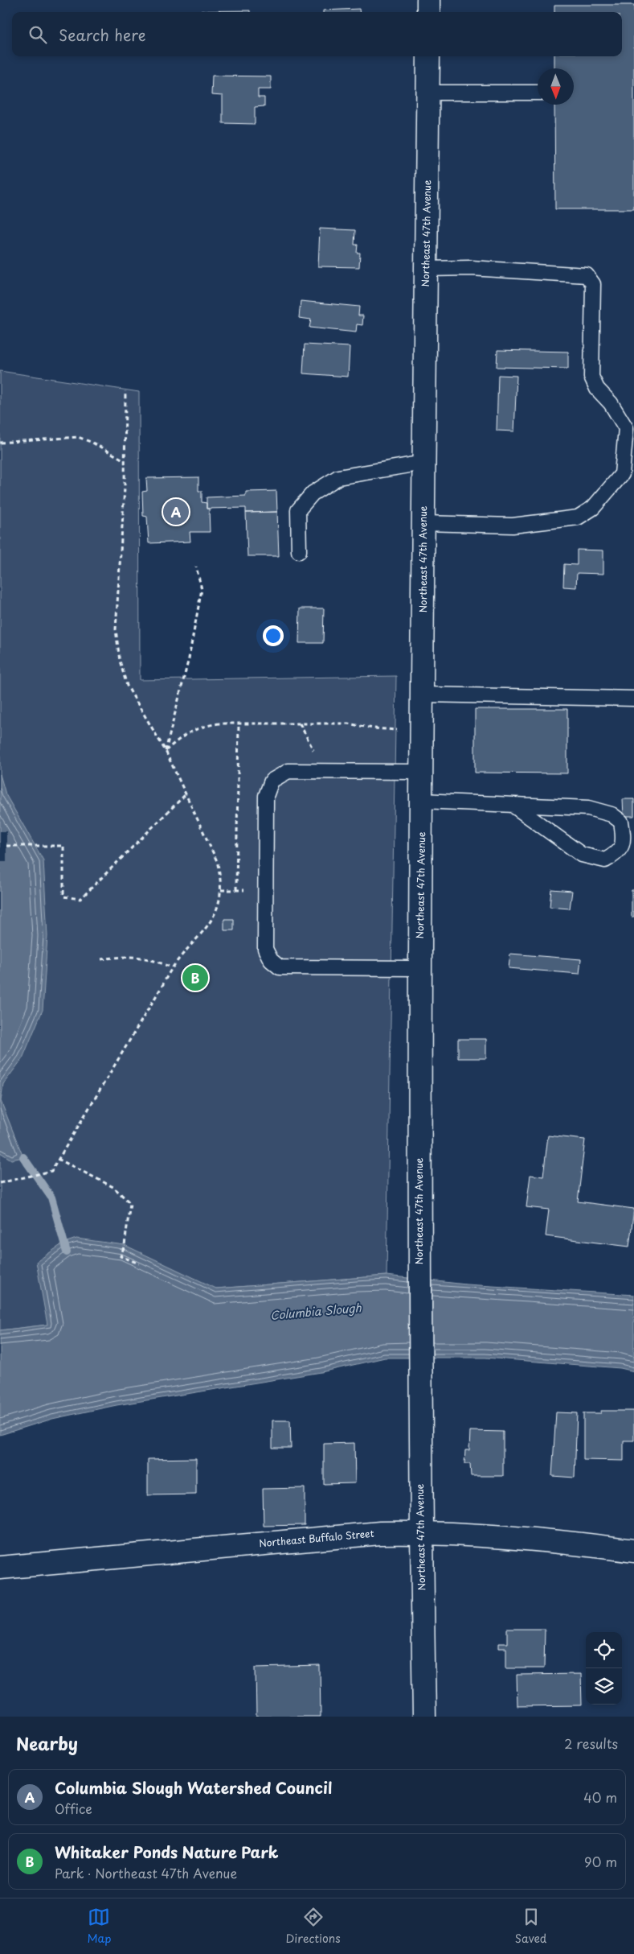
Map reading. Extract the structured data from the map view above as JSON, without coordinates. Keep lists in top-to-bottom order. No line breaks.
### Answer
{"streets":{"street":["Northeast 47th Avenue","Northeast Buffalo Street"]},"crossings":[["Northeast 47th Avenue","Northeast Buffalo Street"]],"water":["Columbia Slough"],"north":"bottom","page":{"search":"Search here","pins":["A","B"],"heading":["Nearby","2 results"],"list":[{"mark":"A","name":"Columbia Slough Watershed Council","note":"Office","value":"40 m"},{"mark":"B","name":"Whitaker Ponds Nature Park","note":"Park · Northeast 47th Avenue","value":"90 m"}],"nav":["Map","Directions","Saved"]}}
